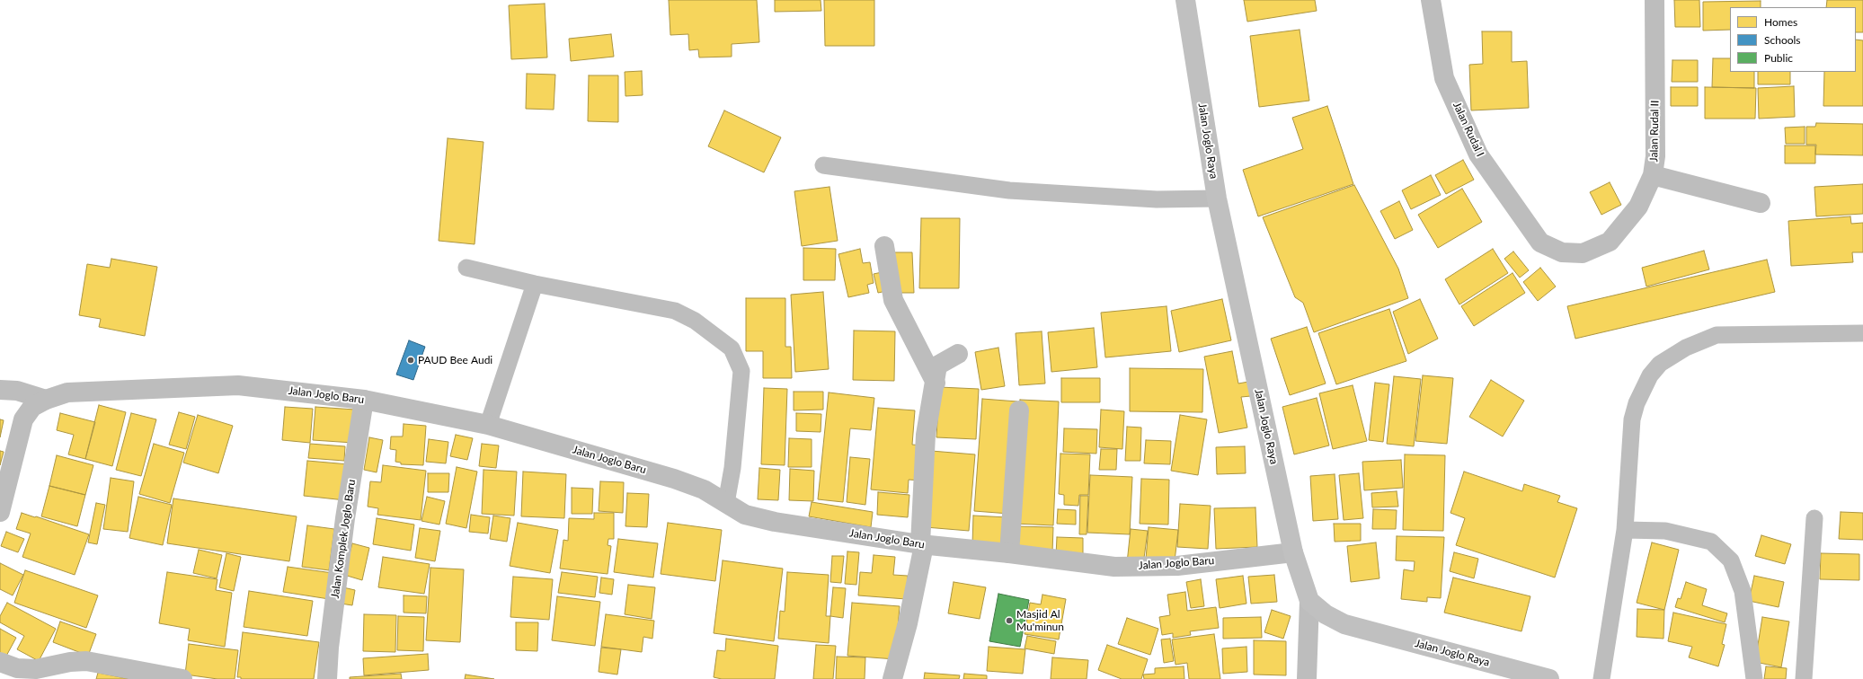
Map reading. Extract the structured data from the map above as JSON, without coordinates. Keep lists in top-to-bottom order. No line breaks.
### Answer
{"streets":{"main road":["Jalan Joglo Raya"],"street":["Jalan Rudal I","Jalan Rudal II","Jalan Joglo Baru","Jalan Komplek Joglo Baru"]},"crossings":[["Jalan Rudal I","Jalan Rudal II"],["Jalan Joglo Raya","Jalan Joglo Baru"],["Jalan Joglo Baru","Jalan Komplek Joglo Baru"]],"places":["PAUD Bee Audi","Masjid Al Mu'minun"],"legend":["Homes","Schools","Public"]}
